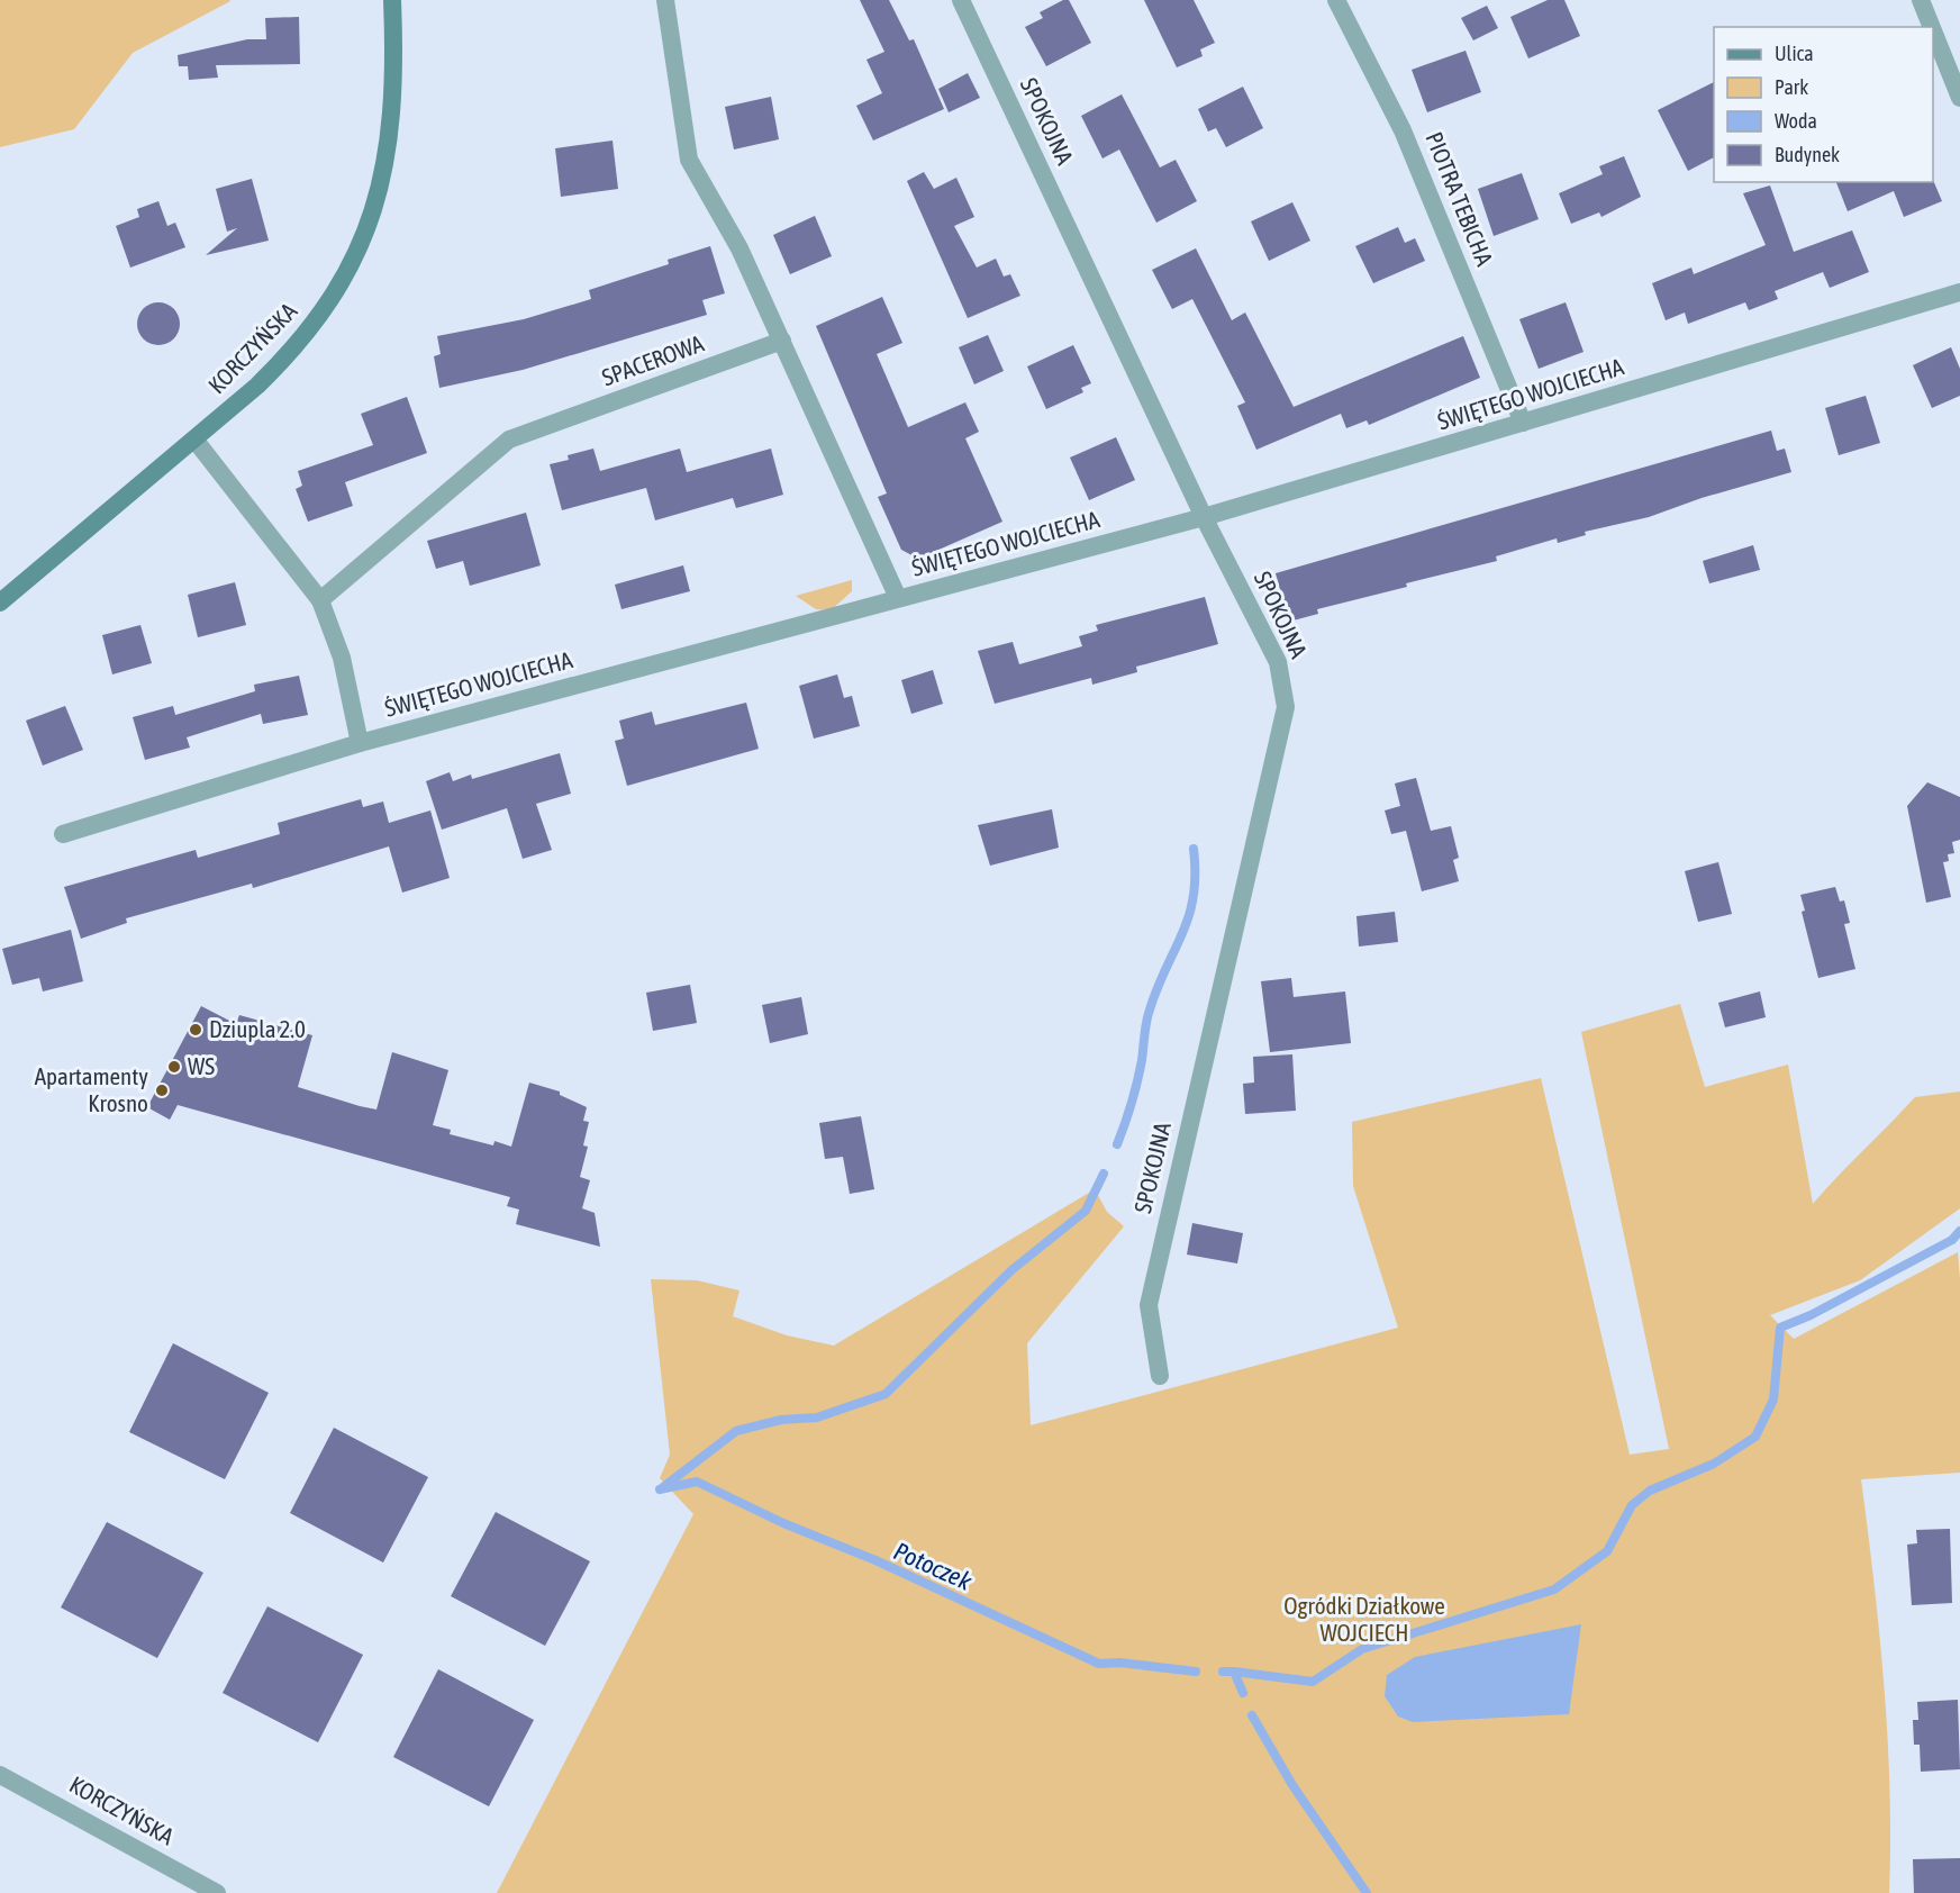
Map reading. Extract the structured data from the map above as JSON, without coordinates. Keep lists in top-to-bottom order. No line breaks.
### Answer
{"streets":{"main road":["KORCZYŃSKA"],"street":["SPOKOJNA","PIOTRA TEBICHA","SPACEROWA","ŚWIĘTEGO WOJCIECHA"]},"crossings":[["SPOKOJNA","ŚWIĘTEGO WOJCIECHA"],["PIOTRA TEBICHA","ŚWIĘTEGO WOJCIECHA"]],"water":["Potoczek"],"parks":["Ogródki Działkowe WOJCIECH"],"places":["Dziupla 2.0","WS","Apartamenty Krosno"],"legend":["Ulica","Park","Woda","Budynek"]}
